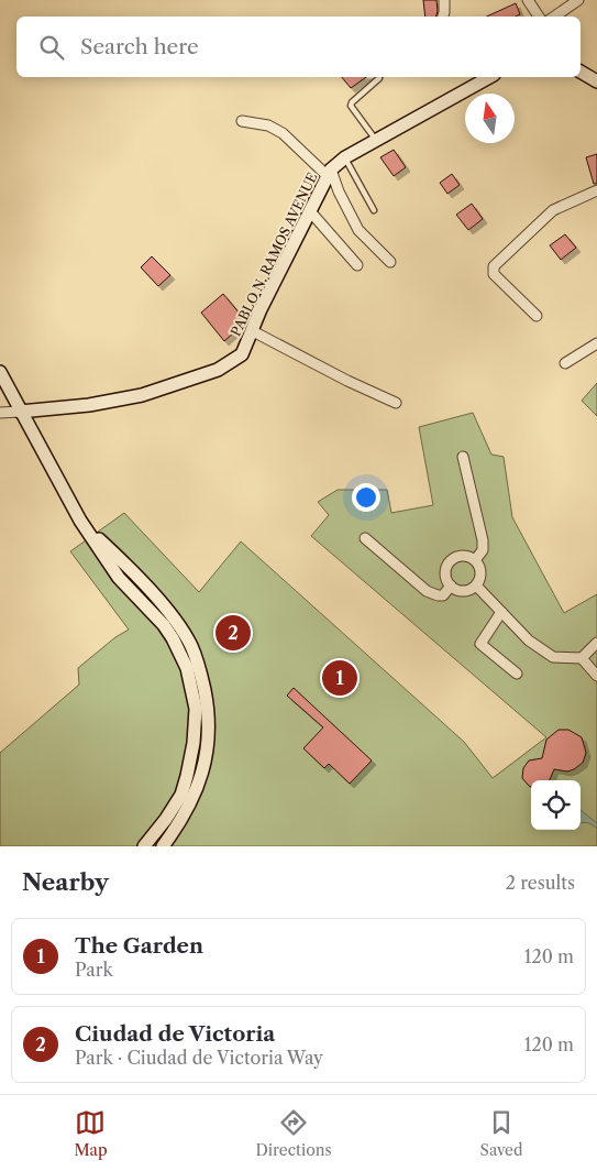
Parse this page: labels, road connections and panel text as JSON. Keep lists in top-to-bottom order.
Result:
{
  "streets": {
    "main road": ["PABLO N. RAMOS AVENUE"]
  },
  "north": "top",
  "page": {
    "search": "Search here",
    "pins": ["2", "1"],
    "heading": ["Nearby", "2 results"],
    "list": [
      {
        "mark": "1",
        "name": "The Garden",
        "note": "Park",
        "value": "120 m"
      },
      {
        "mark": "2",
        "name": "Ciudad de Victoria",
        "note": "Park · Ciudad de Victoria Way",
        "value": "120 m"
      }
    ],
    "nav": ["Map", "Directions", "Saved"]
  }
}
